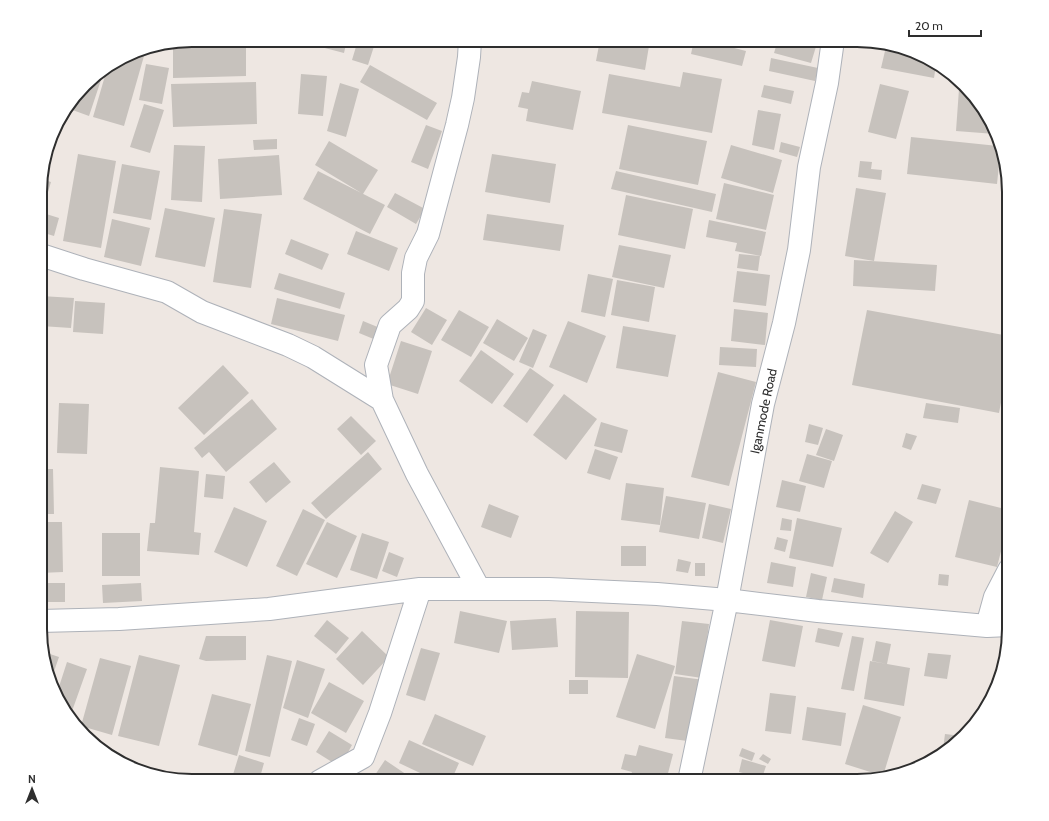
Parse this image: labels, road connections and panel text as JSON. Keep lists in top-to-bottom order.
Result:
{
  "streets": {
    "street": ["Iganmode Road"]
  },
  "scale_bar": "20 m",
  "north": "top"
}
